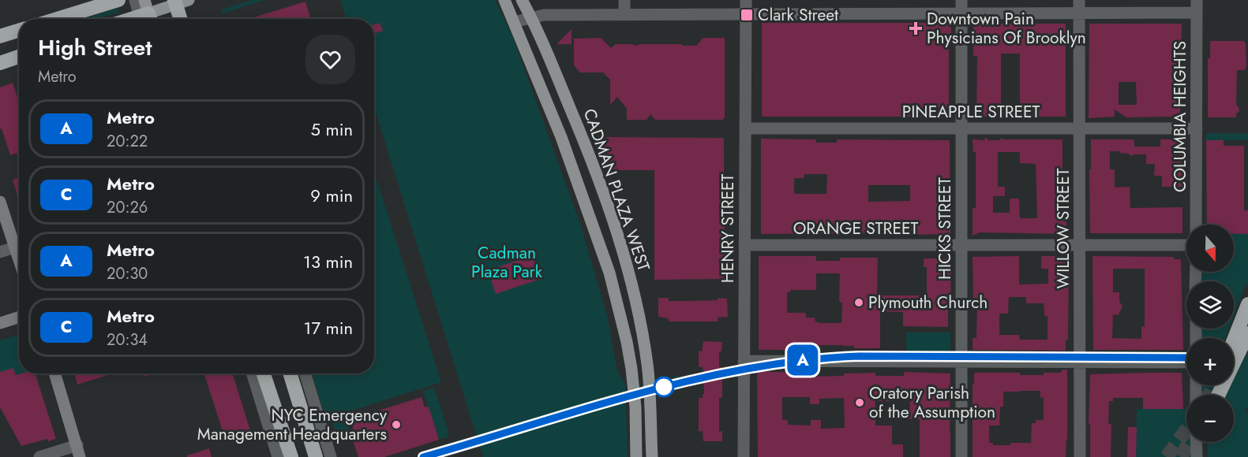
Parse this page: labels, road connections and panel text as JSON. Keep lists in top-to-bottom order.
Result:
{
  "streets": {
    "main road": ["CADMAN PLAZA WEST"],
    "street": [
      "PINEAPPLE STREET",
      "COLUMBIA HEIGHTS",
      "HENRY STREET",
      "ORANGE STREET",
      "HICKS STREET",
      "WILLOW STREET"
    ]
  },
  "crossings": [
    ["PINEAPPLE STREET", "COLUMBIA HEIGHTS"],
    ["PINEAPPLE STREET", "HENRY STREET"],
    ["PINEAPPLE STREET", "HICKS STREET"],
    ["PINEAPPLE STREET", "WILLOW STREET"],
    ["HENRY STREET", "ORANGE STREET"],
    ["ORANGE STREET", "HICKS STREET"],
    ["ORANGE STREET", "WILLOW STREET"]
  ],
  "parks": ["Cadman Plaza Park"],
  "places": {
    "transit": ["Clark Street"],
    "health": ["Downtown Pain Physicians Of Brooklyn"],
    "other": ["Plymouth Church", "Oratory Parish of the Assumption", "NYC Emergency Management Headquarters"]
  },
  "lines": ["metro line A"],
  "north": "bottom",
  "page": {
    "on_map": "A",
    "heading": ["High Street", "Metro"],
    "list": [
      {
        "mark": "A",
        "name": "Metro",
        "note": "20:22",
        "value": "5 min"
      },
      {
        "mark": "C",
        "name": "Metro",
        "note": "20:26",
        "value": "9 min"
      },
      {
        "mark": "A",
        "name": "Metro",
        "note": "20:30",
        "value": "13 min"
      },
      {
        "mark": "C",
        "name": "Metro",
        "note": "20:34",
        "value": "17 min"
      }
    ],
    "map_buttons": ["+", "−"]
  }
}
